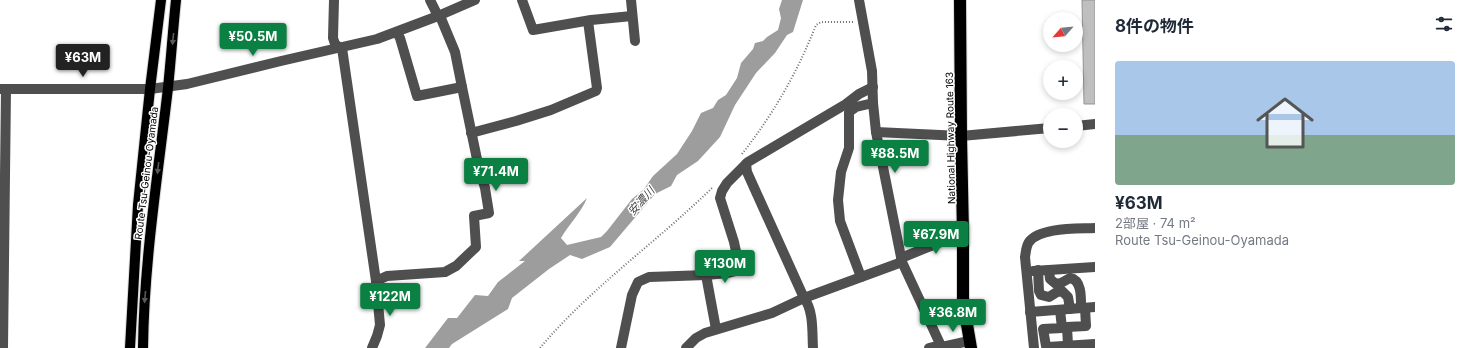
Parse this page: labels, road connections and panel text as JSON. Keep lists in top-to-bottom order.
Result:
{
  "streets": {
    "highway": ["National Highway Route 163"],
    "main road": ["Route Tsu-Geinou-Oyamada"]
  },
  "water": ["安濃川"],
  "north": "bottom left",
  "page": {
    "heading": "8件の物件",
    "map_buttons": ["+", "−"],
    "price": [
      "¥50.5M",
      "¥63M",
      "¥88.5M",
      "¥71.4M",
      "¥67.9M",
      "¥130M",
      "¥122M",
      "¥36.8M"
    ],
    "list": [
      {
        "name": "¥63M",
        "note": "2部屋 · 74 m² · Route Tsu-Geinou-Oyamada"
      }
    ]
  }
}
